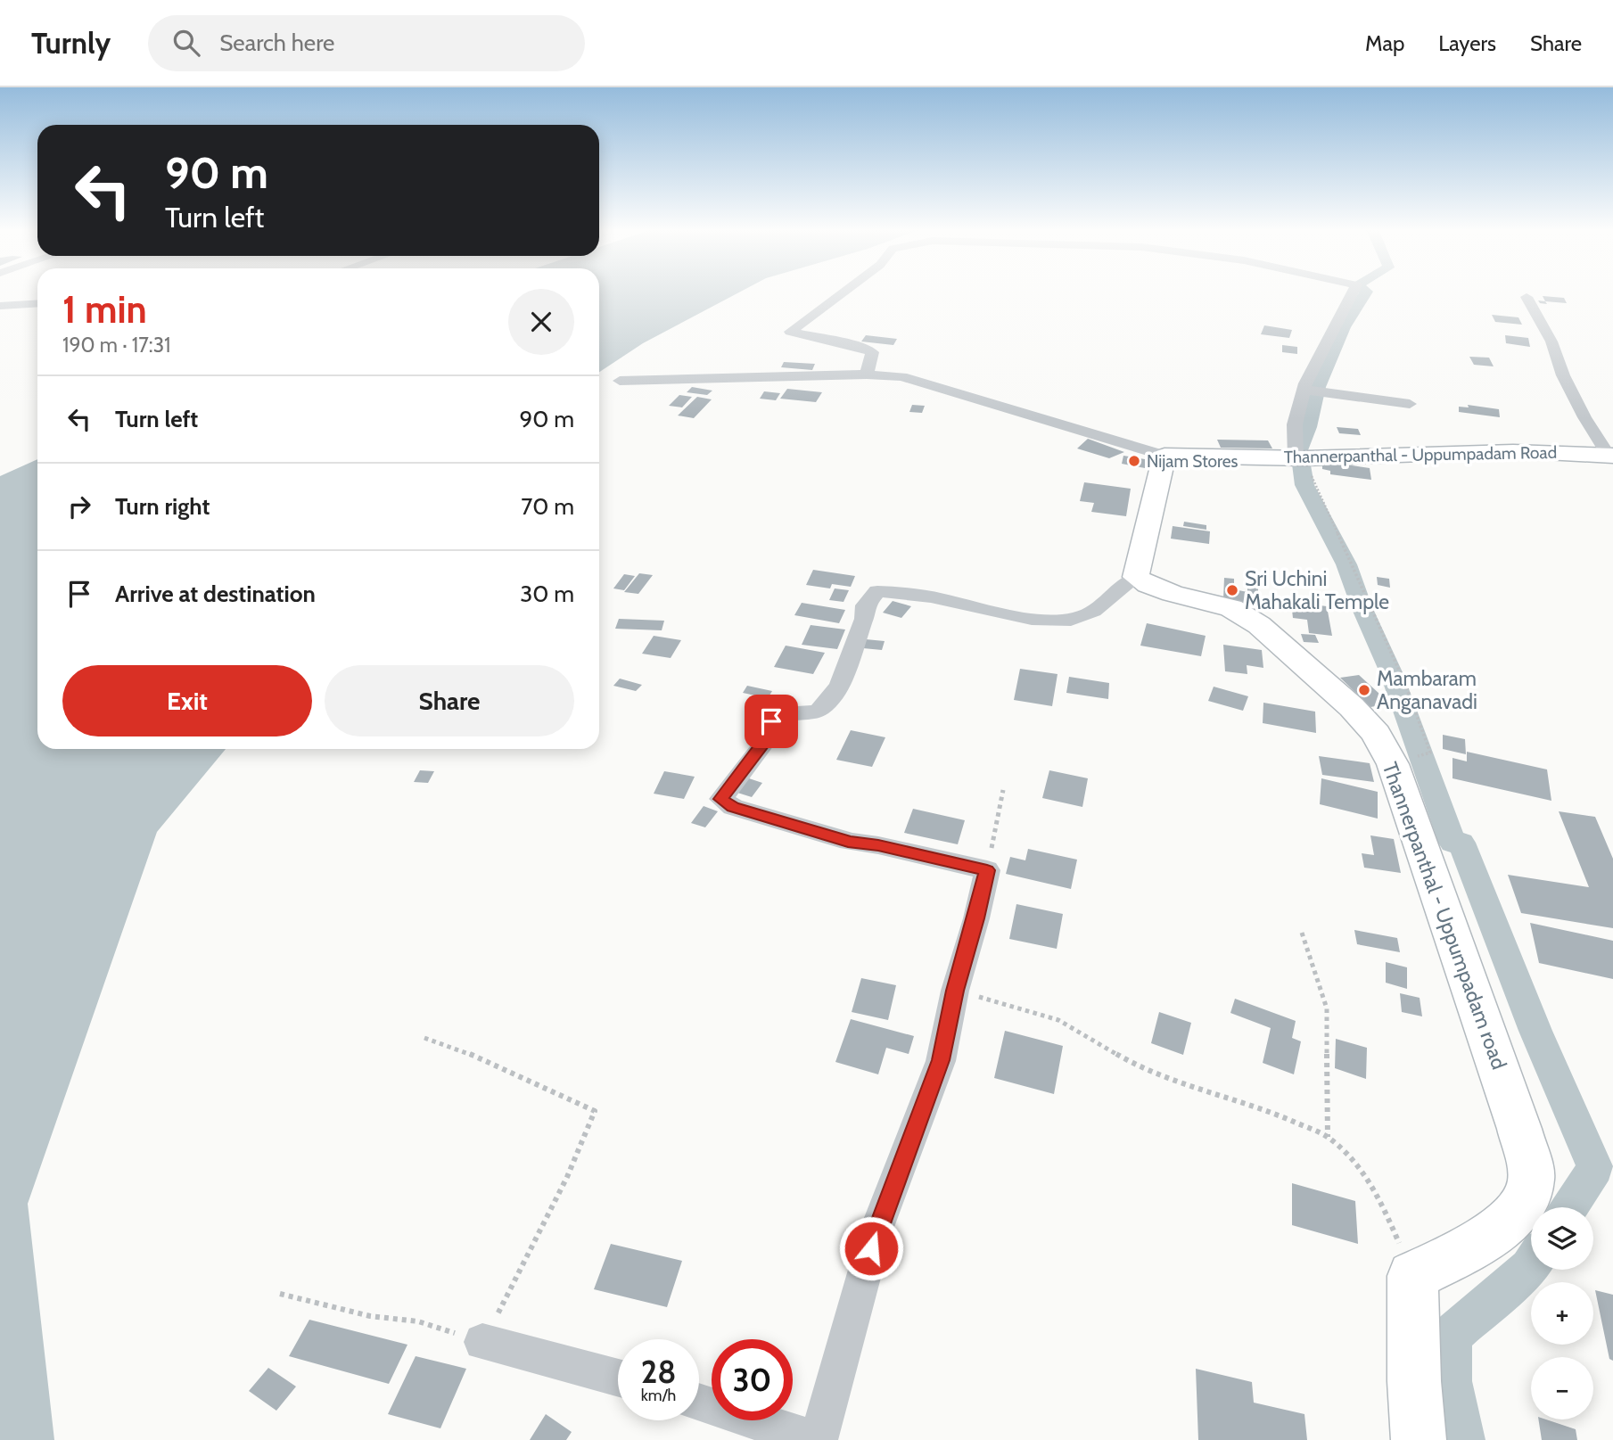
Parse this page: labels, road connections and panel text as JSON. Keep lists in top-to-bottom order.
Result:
{
  "streets": {
    "street": ["Thannerpanthal - Uppumpadam Road", "Thannerpanthal - Uppumpadam road"]
  },
  "crossings": [
    ["Thannerpanthal - Uppumpadam Road", "Thannerpanthal - Uppumpadam road"]
  ],
  "places": ["Nijam Stores", "Sri Uchini Mahakali Temple", "Mambaram Anganavadi"],
  "page": {
    "header": "Turnly",
    "search": "Search here",
    "nav": ["Map", "Layers", "Share"],
    "turn": ["90 m", "Turn left"],
    "heading": ["1 min", "190 m · 17:31"],
    "list": [
      {
        "name": "Turn left",
        "value": "90 m"
      },
      {
        "name": "Turn right",
        "value": "70 m"
      },
      {
        "name": "Arrive at destination",
        "value": "30 m"
      }
    ],
    "buttons": ["Exit", "Share"],
    "map_buttons": ["+", "−"],
    "speed": "28 km/h",
    "limit": "30"
  }
}
